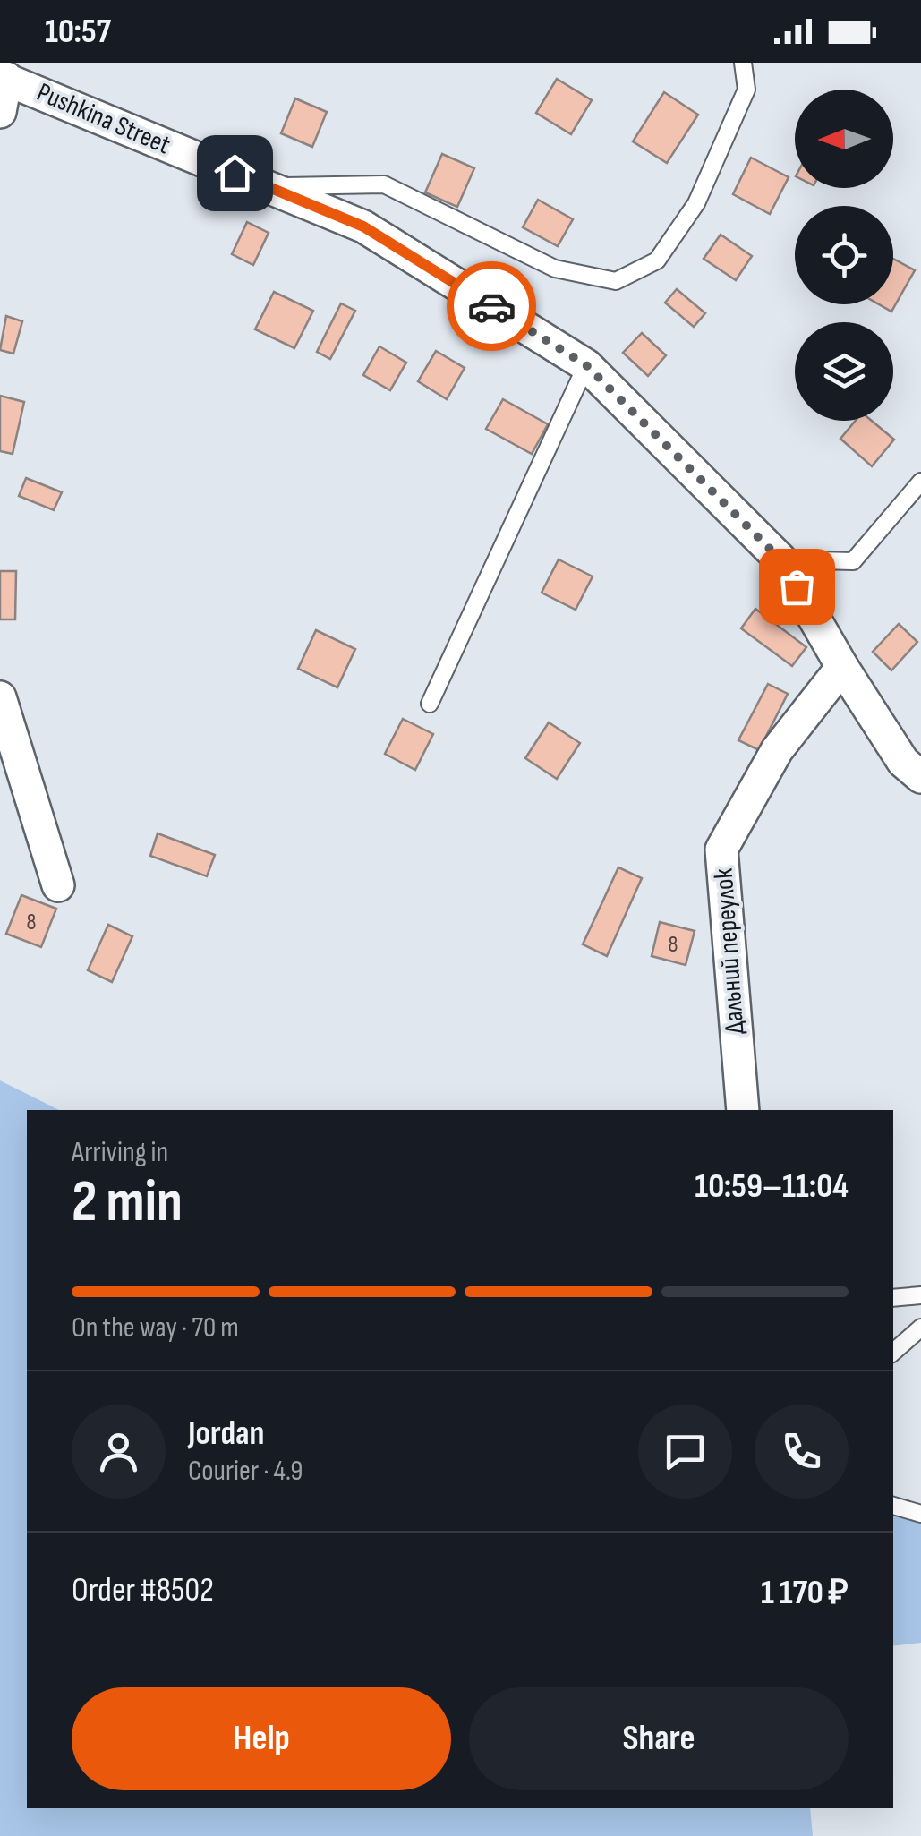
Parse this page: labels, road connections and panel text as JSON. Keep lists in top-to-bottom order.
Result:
{
  "streets": {
    "street": ["Pushkina Street", "Дальний переулок"]
  },
  "crossings": [
    ["Pushkina Street", "Дальний переулок"]
  ],
  "house_numbers": ["8", "8"],
  "north": "left",
  "page": {
    "status": "10:57",
    "heading": ["2 min", "Arriving in", "10:59–11:04"],
    "panel": [
      "Jordan",
      "Courier · 4.9",
      "Order #8502",
      "1 170 ₽"
    ],
    "bar": "On the way · 70 m",
    "buttons": ["Help", "Share"]
  }
}
